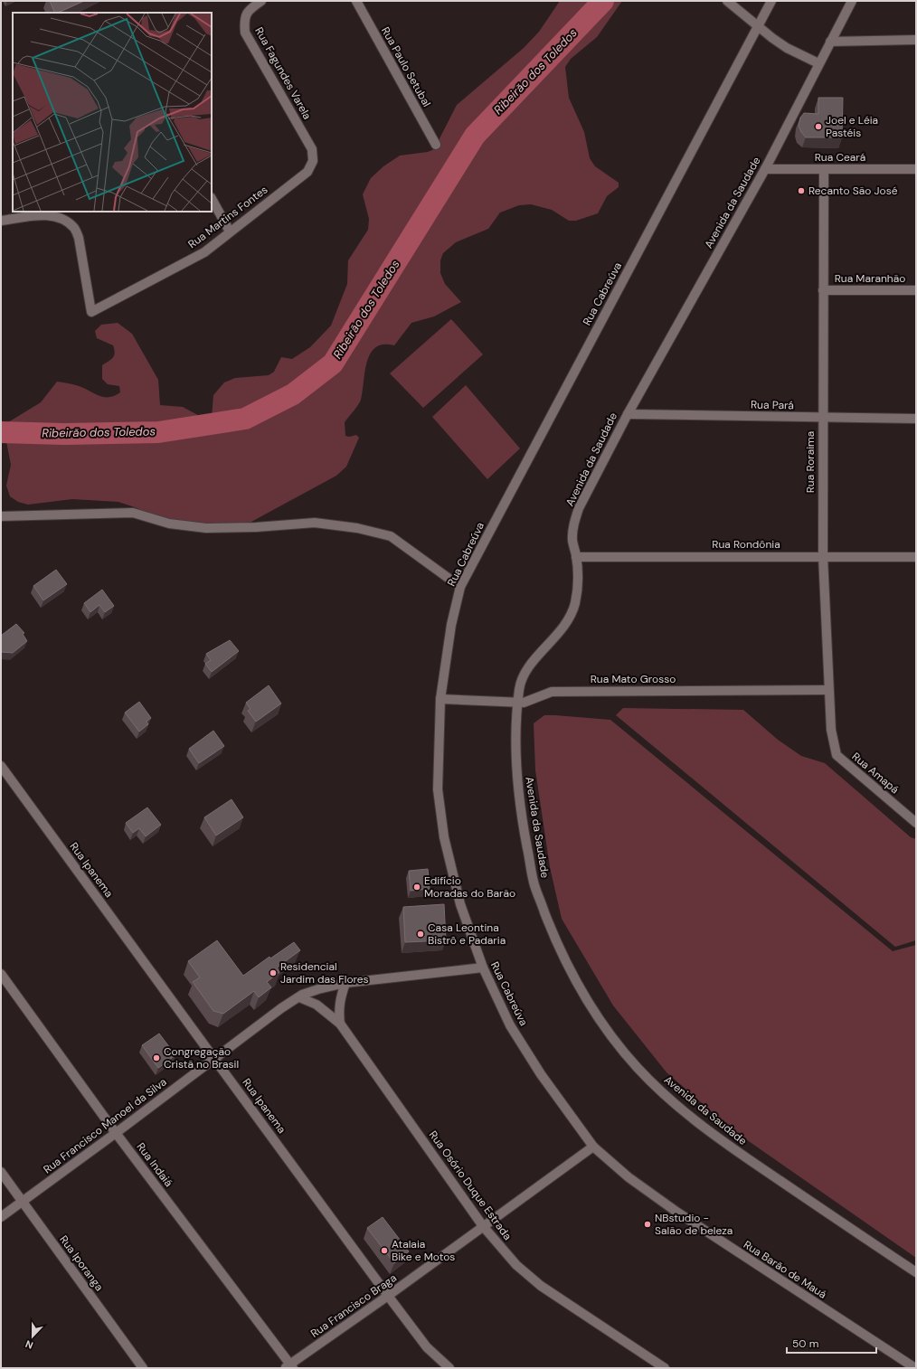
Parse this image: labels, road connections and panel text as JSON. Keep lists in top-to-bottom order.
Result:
{
  "streets": {
    "street": [
      "Rua Paulo Setubal",
      "Rua Fagundes Varela",
      "Rua Ceará",
      "Avenida da Saudade",
      "Rua Martins Fontes",
      "Rua Maranhão",
      "Rua Cabreúva",
      "Rua Pará",
      "Rua Roraima",
      "Rua Rondônia",
      "Rua Mato Grosso",
      "Rua Amapá",
      "Rua Ipanema",
      "Rua Francisco Manoel da Silva",
      "Rua Indaiá",
      "Rua Osório Duque Estrada",
      "Rua Iporanga",
      "Rua Barão de Mauá",
      "Rua Francisco Braga"
    ]
  },
  "crossings": [
    ["Rua Fagundes Varela", "Rua Martins Fontes"],
    ["Rua Ceará", "Avenida da Saudade"],
    ["Rua Ceará", "Rua Roraima"],
    ["Avenida da Saudade", "Rua Pará"],
    ["Avenida da Saudade", "Rua Rondônia"],
    ["Avenida da Saudade", "Rua Mato Grosso"],
    ["Rua Maranhão", "Rua Roraima"],
    ["Rua Cabreúva", "Rua Mato Grosso"],
    ["Rua Cabreúva", "Rua Francisco Manoel da Silva"],
    ["Rua Cabreúva", "Rua Barão de Mauá"],
    ["Rua Cabreúva", "Rua Francisco Braga"],
    ["Rua Pará", "Rua Roraima"],
    ["Rua Roraima", "Rua Rondônia"],
    ["Rua Roraima", "Rua Mato Grosso"],
    ["Rua Roraima", "Rua Amapá"],
    ["Rua Ipanema", "Rua Francisco Manoel da Silva"],
    ["Rua Ipanema", "Rua Francisco Braga"],
    ["Rua Francisco Manoel da Silva", "Rua Indaiá"],
    ["Rua Francisco Manoel da Silva", "Rua Osório Duque Estrada"],
    ["Rua Francisco Manoel da Silva", "Rua Iporanga"],
    ["Rua Indaiá", "Rua Francisco Braga"],
    ["Rua Osório Duque Estrada", "Rua Francisco Braga"],
    ["Rua Barão de Mauá", "Rua Francisco Braga"]
  ],
  "water": ["Ribeirão dos Toledos"],
  "places": [
    "Joel e Léia Pastéis",
    "Recanto São José",
    "Edifício Moradas do Barão",
    "Casa Leontina Bistrô e Padaria",
    "Residencial Jardim das Flores",
    "Congregação Cristã no Brasil",
    "NBstudio - Salão de beleza",
    "Atalaia Bike e Motos"
  ],
  "scale_bar": "50 m",
  "north": "bottom"
}
